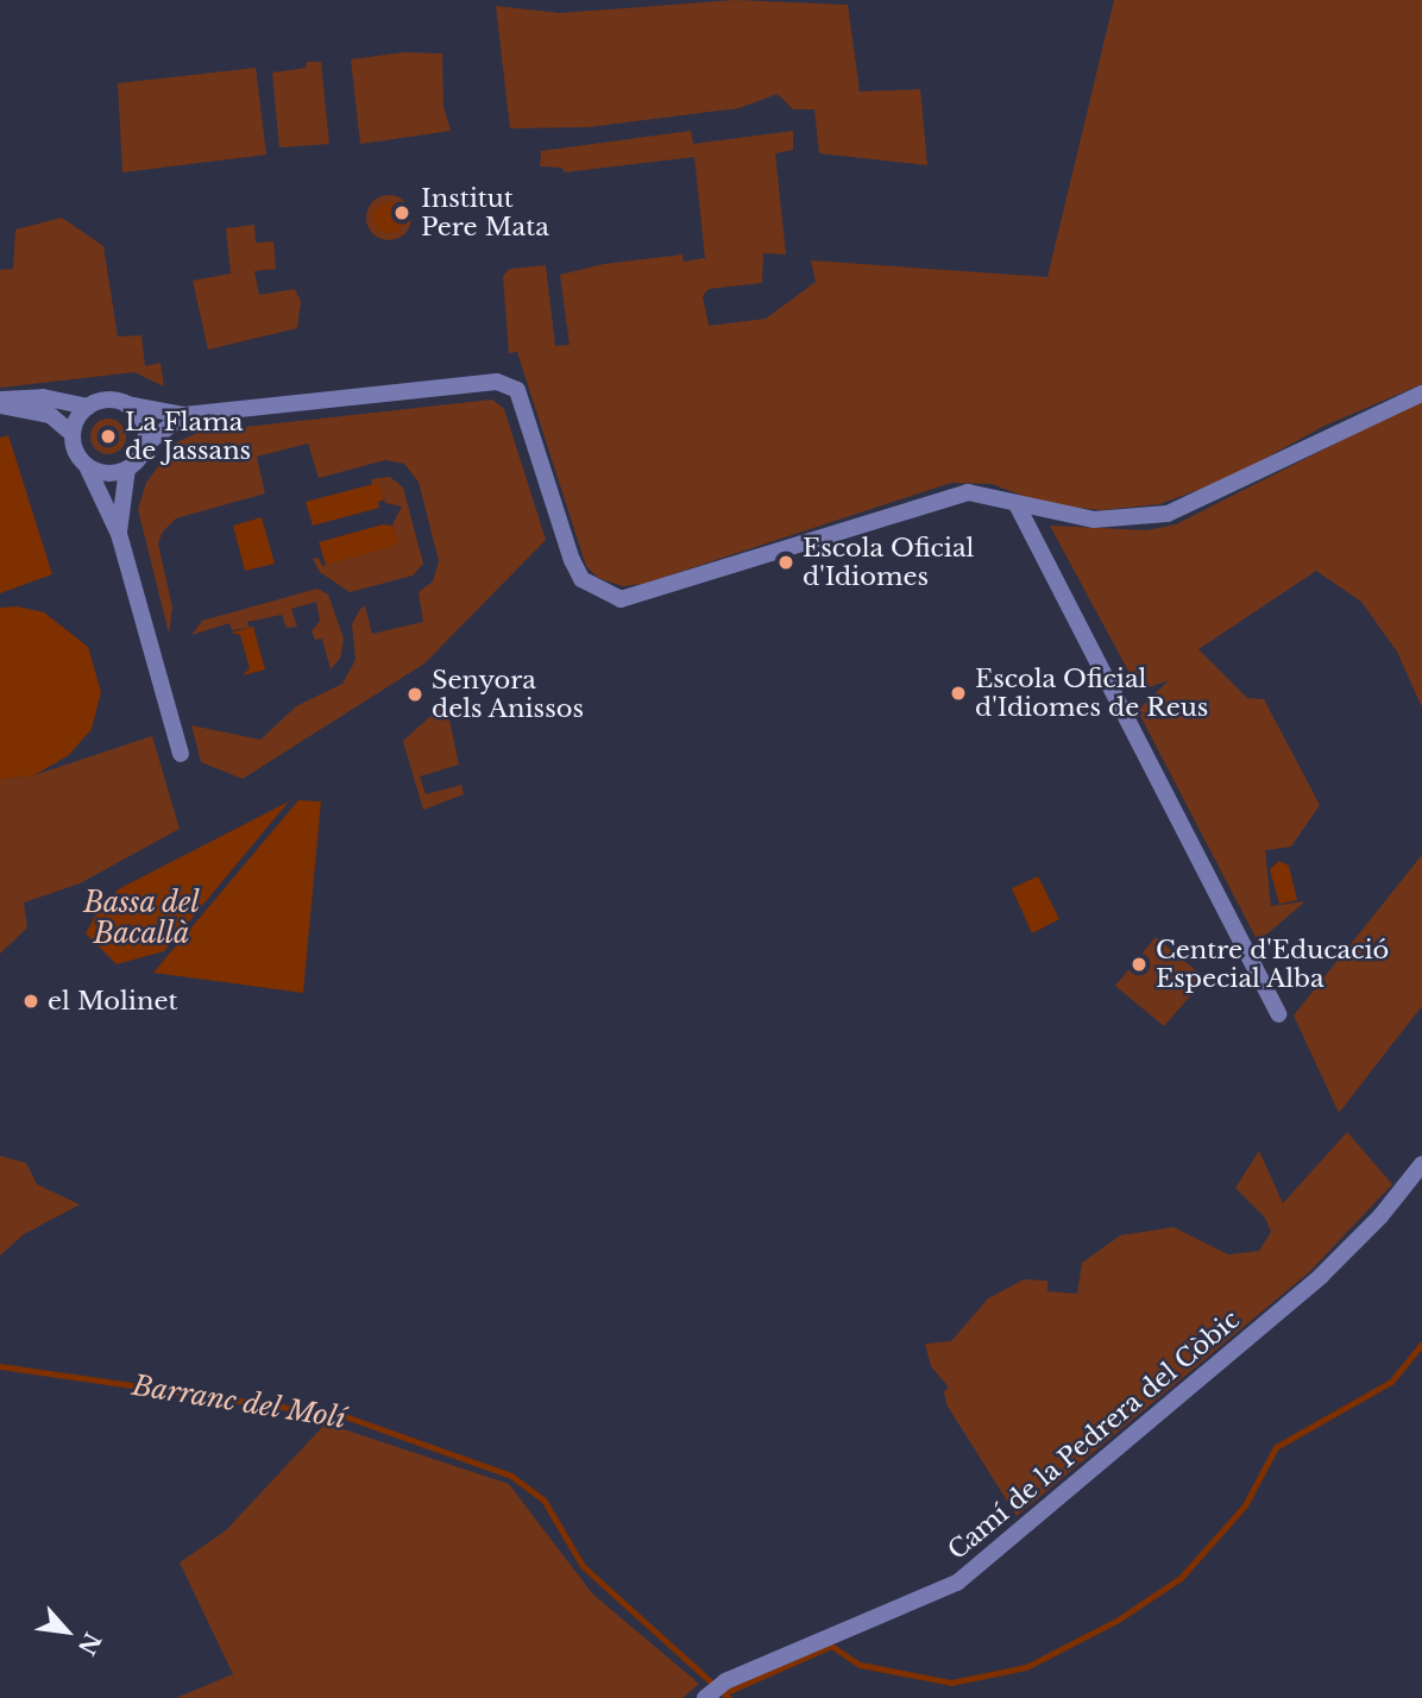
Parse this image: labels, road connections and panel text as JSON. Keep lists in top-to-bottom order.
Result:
{
  "streets": {
    "street": ["Camí de la Pedrera del Còbic"]
  },
  "water": ["Bassa del Bacallà", "Barranc del Molí"],
  "places": [
    "Institut Pere Mata",
    "La Flama de Jassans",
    "Escola Oficial d'Idiomes",
    "Escola Oficial d'Idiomes de Reus",
    "Senyora dels Anissos",
    "Centre d'Educació Especial Alba",
    "el Molinet"
  ],
  "north": "bottom right"
}
